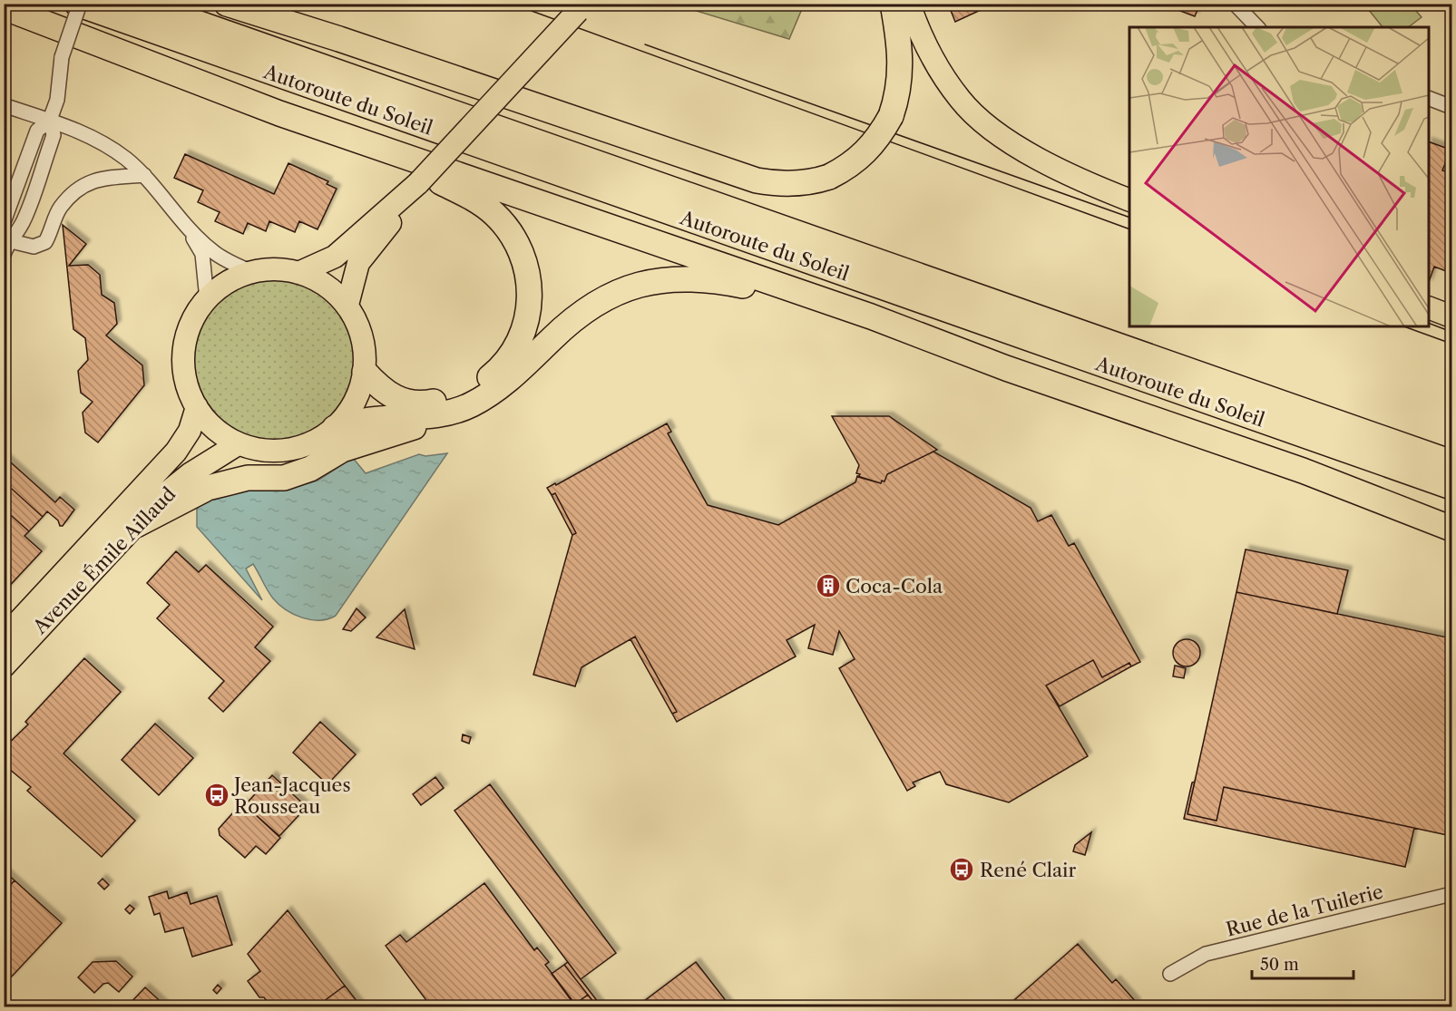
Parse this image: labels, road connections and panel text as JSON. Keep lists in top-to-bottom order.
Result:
{
  "streets": {
    "highway": ["Autoroute du Soleil"],
    "main road": ["Avenue Émile Aillaud"],
    "street": ["Rue de la Tuilerie"]
  },
  "places": {
    "building": ["Coca-Cola"],
    "bus stop": ["Jean-Jacques Rousseau", "René Clair"]
  },
  "scale_bar": "50 m"
}
